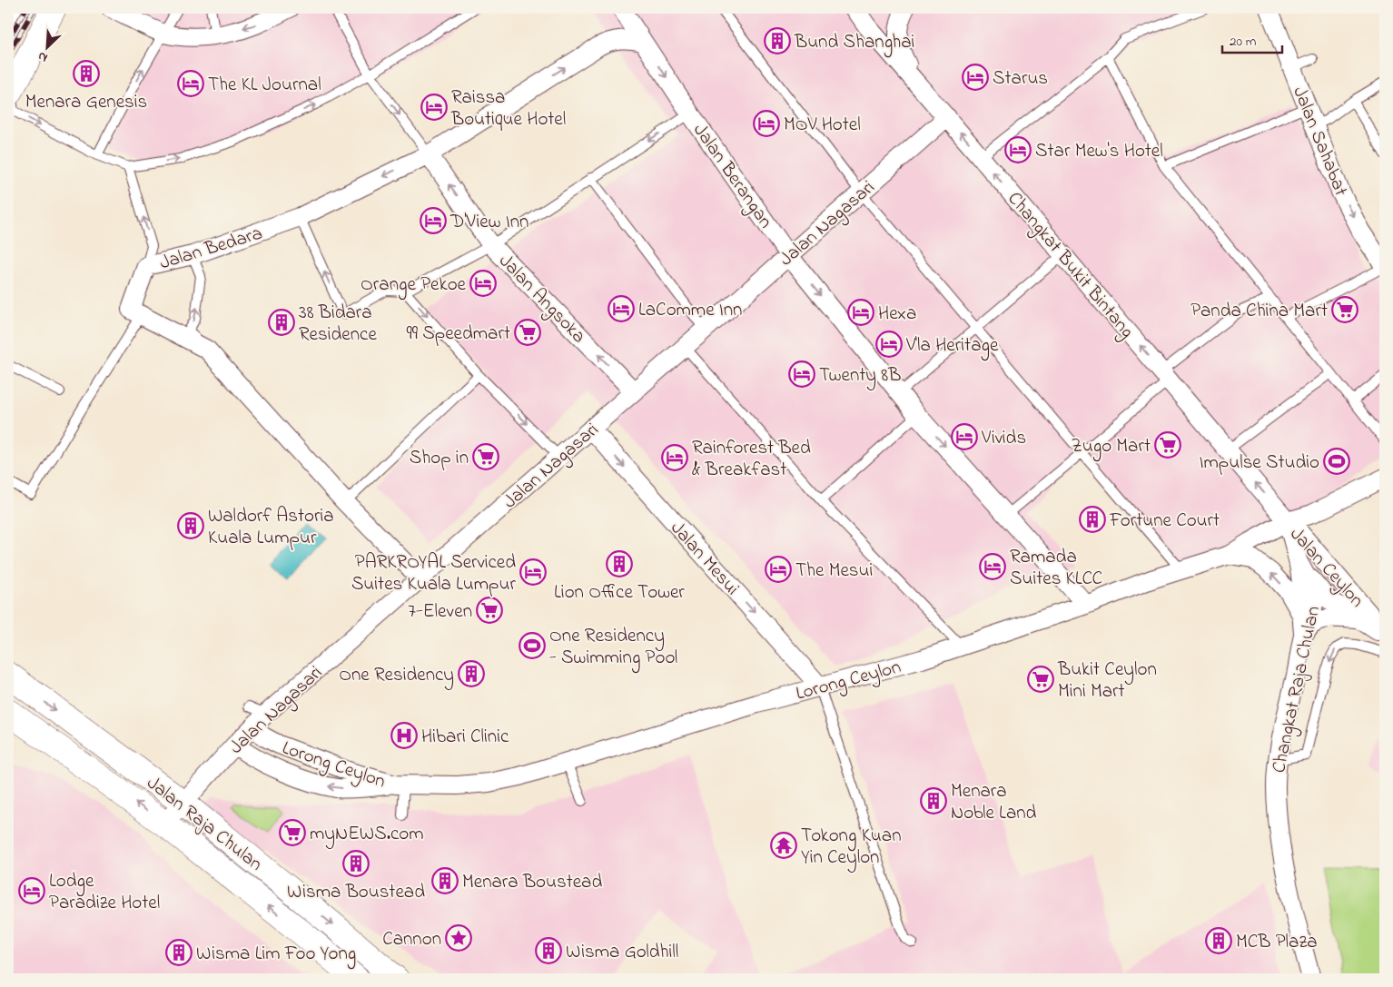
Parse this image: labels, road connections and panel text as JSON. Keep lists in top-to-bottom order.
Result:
{
  "streets": {
    "main road": ["Jalan Raja Chulan"],
    "street": [
      "Jalan Sahabat",
      "Jalan Berangan",
      "Jalan Nagasari",
      "Jalan Bedara",
      "Changkat Bukit Bintang",
      "Jalan Angsoka",
      "Jalan Mesui",
      "Jalan Ceylon",
      "Lorong Ceylon",
      "Changkat Raja Chulan"
    ]
  },
  "crossings": [
    ["Jalan Berangan", "Jalan Nagasari"],
    ["Jalan Berangan", "Jalan Bedara"],
    ["Jalan Berangan", "Lorong Ceylon"],
    ["Jalan Nagasari", "Changkat Bukit Bintang"],
    ["Jalan Nagasari", "Jalan Angsoka"],
    ["Jalan Nagasari", "Jalan Mesui"],
    ["Jalan Nagasari", "Lorong Ceylon"],
    ["Jalan Nagasari", "Jalan Raja Chulan"],
    ["Jalan Bedara", "Jalan Angsoka"],
    ["Changkat Bukit Bintang", "Jalan Ceylon"],
    ["Changkat Bukit Bintang", "Lorong Ceylon"],
    ["Changkat Bukit Bintang", "Changkat Raja Chulan"],
    ["Jalan Mesui", "Lorong Ceylon"],
    ["Jalan Ceylon", "Lorong Ceylon"],
    ["Jalan Ceylon", "Changkat Raja Chulan"],
    ["Lorong Ceylon", "Changkat Raja Chulan"]
  ],
  "one_way": [
    "Jalan Sahabat",
    "Jalan Berangan",
    "Changkat Bukit Bintang",
    "Jalan Angsoka",
    "Jalan Mesui"
  ],
  "places": {
    "building": [
      "Bund Shanghai",
      "Menara Genesis",
      "38 Bidara Residence",
      "Fortune Court",
      "Waldorf Astoria Kuala Lumpur",
      "Lion Office Tower",
      "One Residency",
      "Menara Noble Land",
      "Wisma Boustead",
      "Menara Boustead",
      "MCB Plaza",
      "Wisma Goldhill",
      "Wisma Lim Foo Yong"
    ],
    "hotel": [
      "Starus",
      "The KL Journal",
      "Raissa Boutique Hotel",
      "MOV Hotel",
      "Star Mew's Hotel",
      "D'View Inn",
      "Orange Pekoe",
      "LaComme Inn",
      "Hexa",
      "V'la Heritage",
      "Twenty 8B",
      "Vivids",
      "Rainforest Bed & Breakfast",
      "Ramada Suites KLCC",
      "The Mesui",
      "PARKROYAL Serviced Suites Kuala Lumpur",
      "Lodge Paradize Hotel"
    ],
    "supermarket": [
      "Panda China Mart",
      "99 Speedmart",
      "Zugo Mart",
      "Shop in",
      "7-Eleven",
      "Bukit Ceylon Mini Mart",
      "myNEWS.com"
    ],
    "sports": ["Impulse Studio", "One Residency - Swimming Pool"],
    "hospital": ["Hibari Clinic"],
    "temple": ["Tokong Kuan Yin Ceylon"],
    "place": ["Cannon"]
  },
  "scale_bar": "20 m",
  "north": "bottom left"
}
